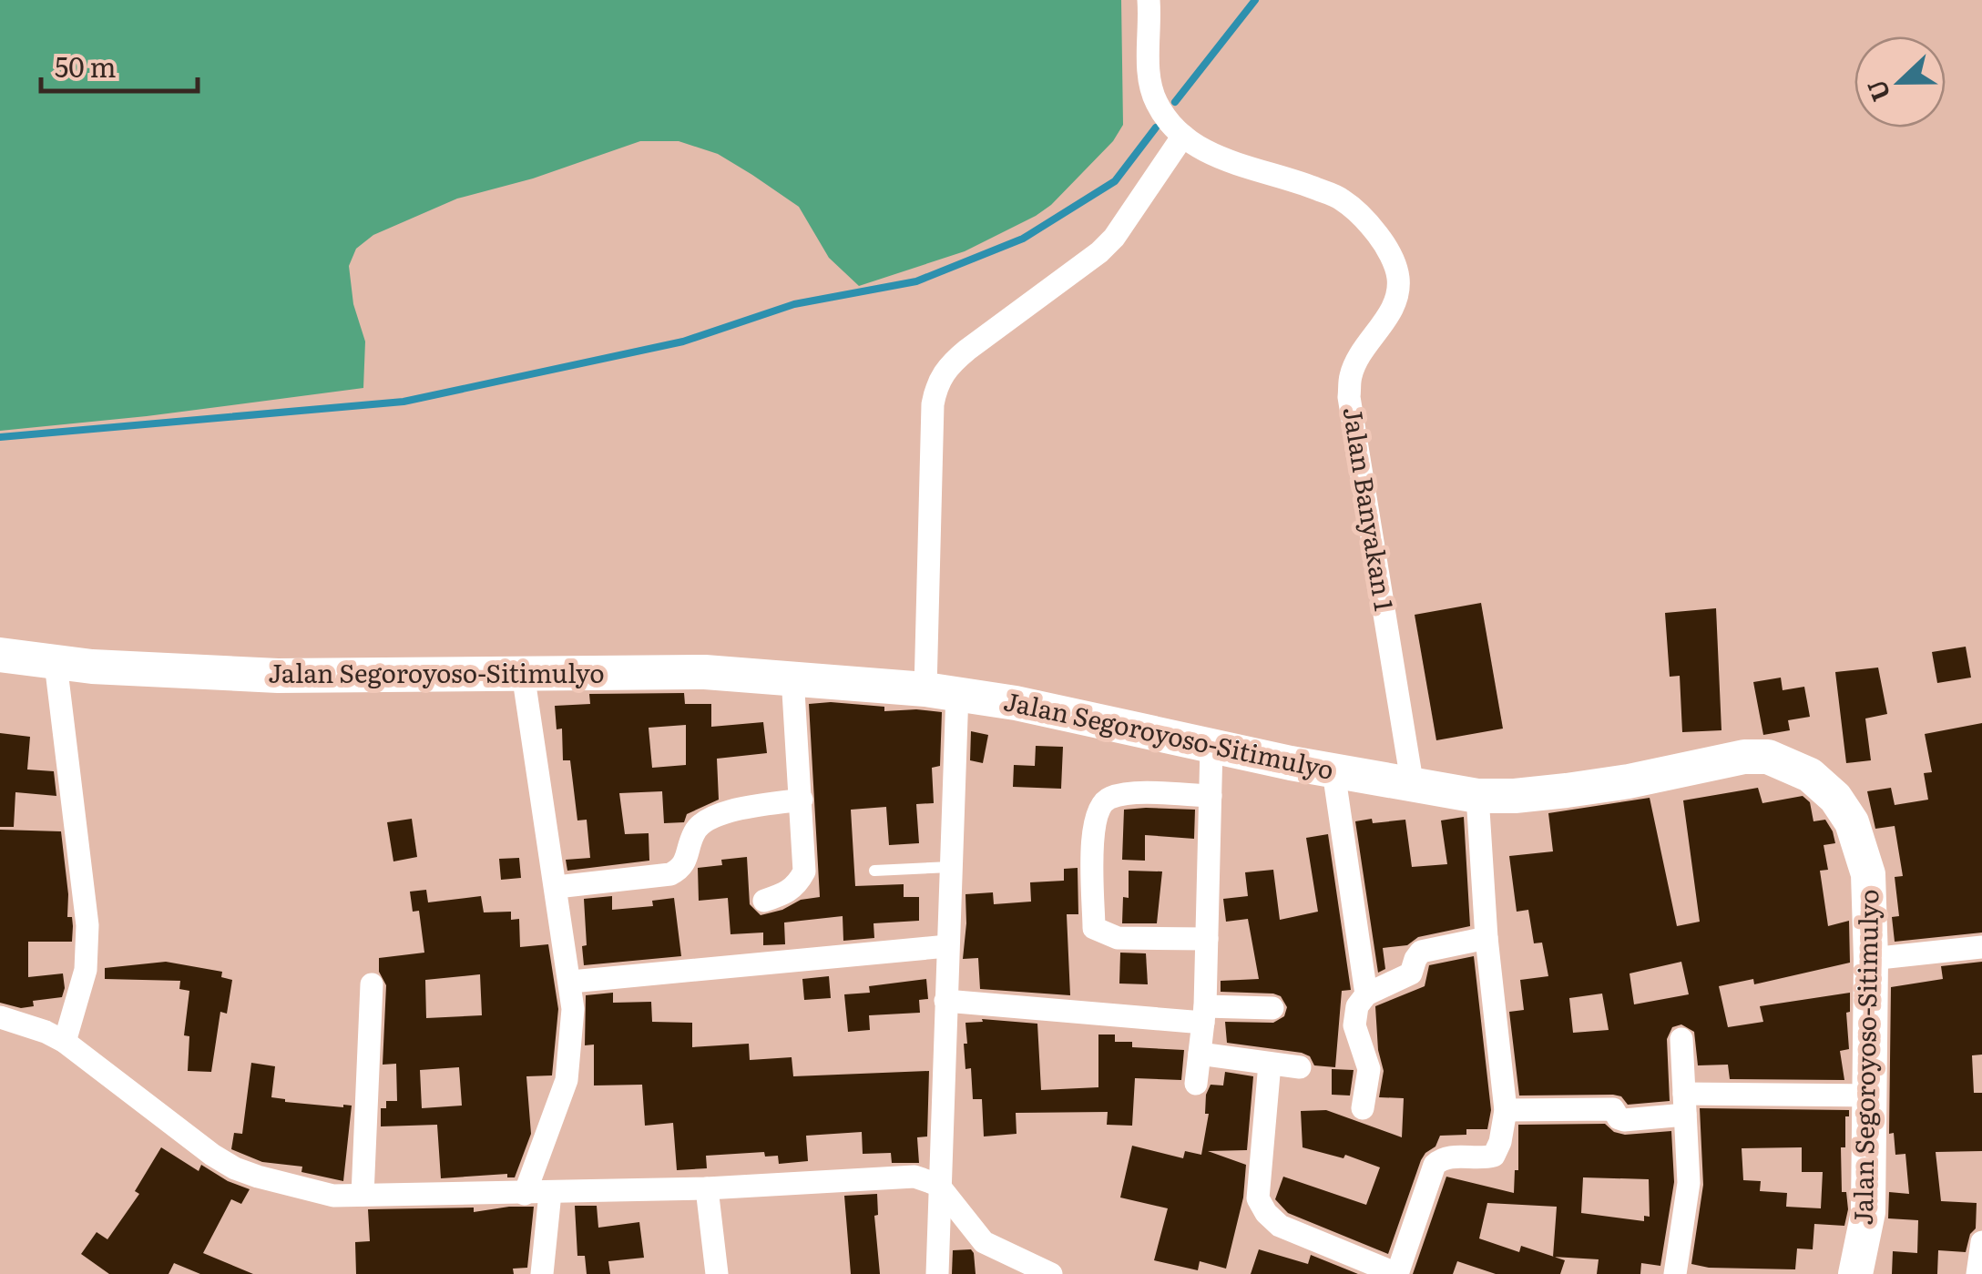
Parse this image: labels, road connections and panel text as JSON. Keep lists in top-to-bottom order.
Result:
{
  "streets": {
    "main road": ["Jalan Segoroyoso-Sitimulyo"],
    "street": ["Jalan Banyakan 1"]
  },
  "crossings": [
    ["Jalan Banyakan 1", "Jalan Segoroyoso-Sitimulyo"]
  ],
  "scale_bar": "50 m",
  "north": "left"
}
